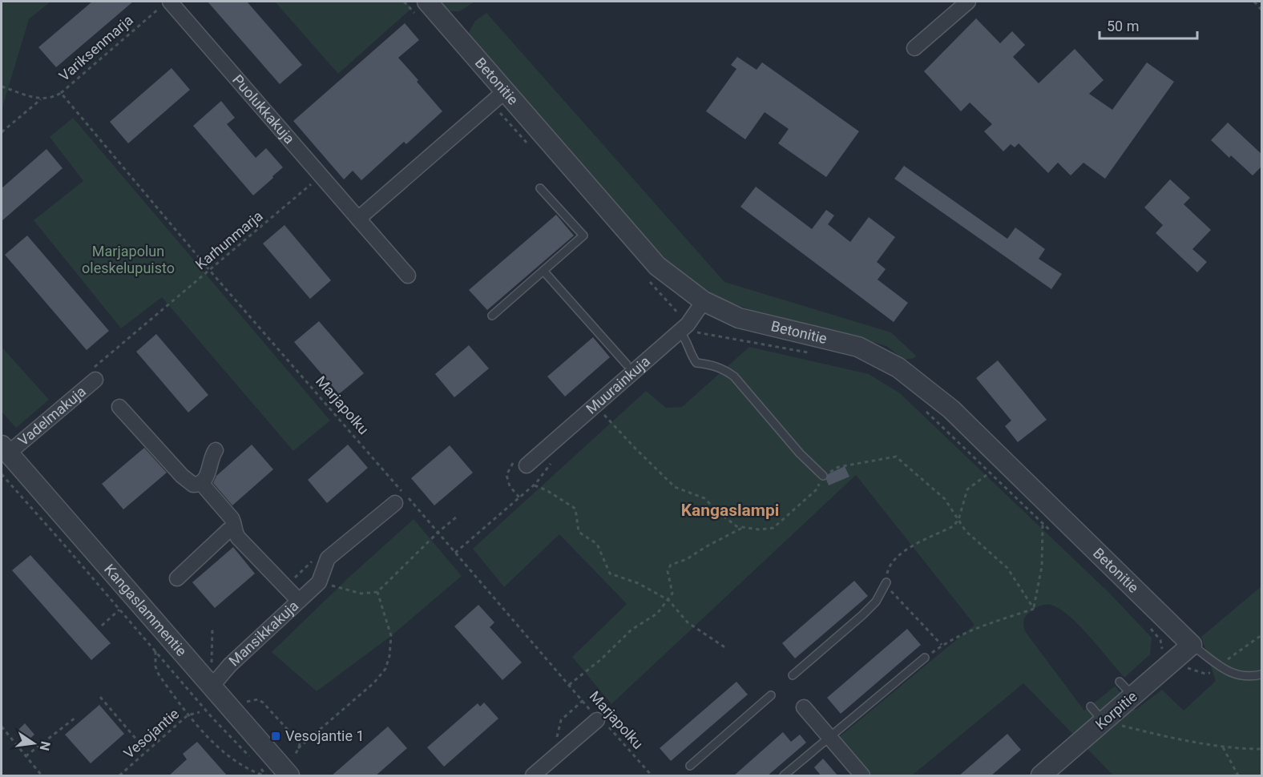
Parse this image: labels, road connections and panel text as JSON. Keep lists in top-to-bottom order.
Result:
{
  "streets": {
    "street": [
      "Betonitie",
      "Puolukkakuja",
      "Muurainkuja",
      "Vadelmakuja",
      "Kangaslammentie",
      "Mansikkakuja",
      "Korpitie"
    ],
    "path": [
      "Variksenmarja",
      "Karhunmarja",
      "Marjapolku",
      "Vesojantie"
    ]
  },
  "crossings": [
    ["Variksenmarja", "Puolukkakuja"],
    ["Variksenmarja", "Marjapolku"],
    ["Betonitie", "Muurainkuja"],
    ["Betonitie", "Korpitie"],
    ["Puolukkakuja", "Karhunmarja"],
    ["Karhunmarja", "Marjapolku"],
    ["Karhunmarja", "Vadelmakuja"],
    ["Vadelmakuja", "Kangaslammentie"],
    ["Kangaslammentie", "Mansikkakuja"]
  ],
  "districts": ["Kangaslampi"],
  "parks": ["Marjapolun oleskelupuisto"],
  "places": {
    "transit": ["Vesojantie 1"]
  },
  "scale_bar": "50 m",
  "north": "right"
}
